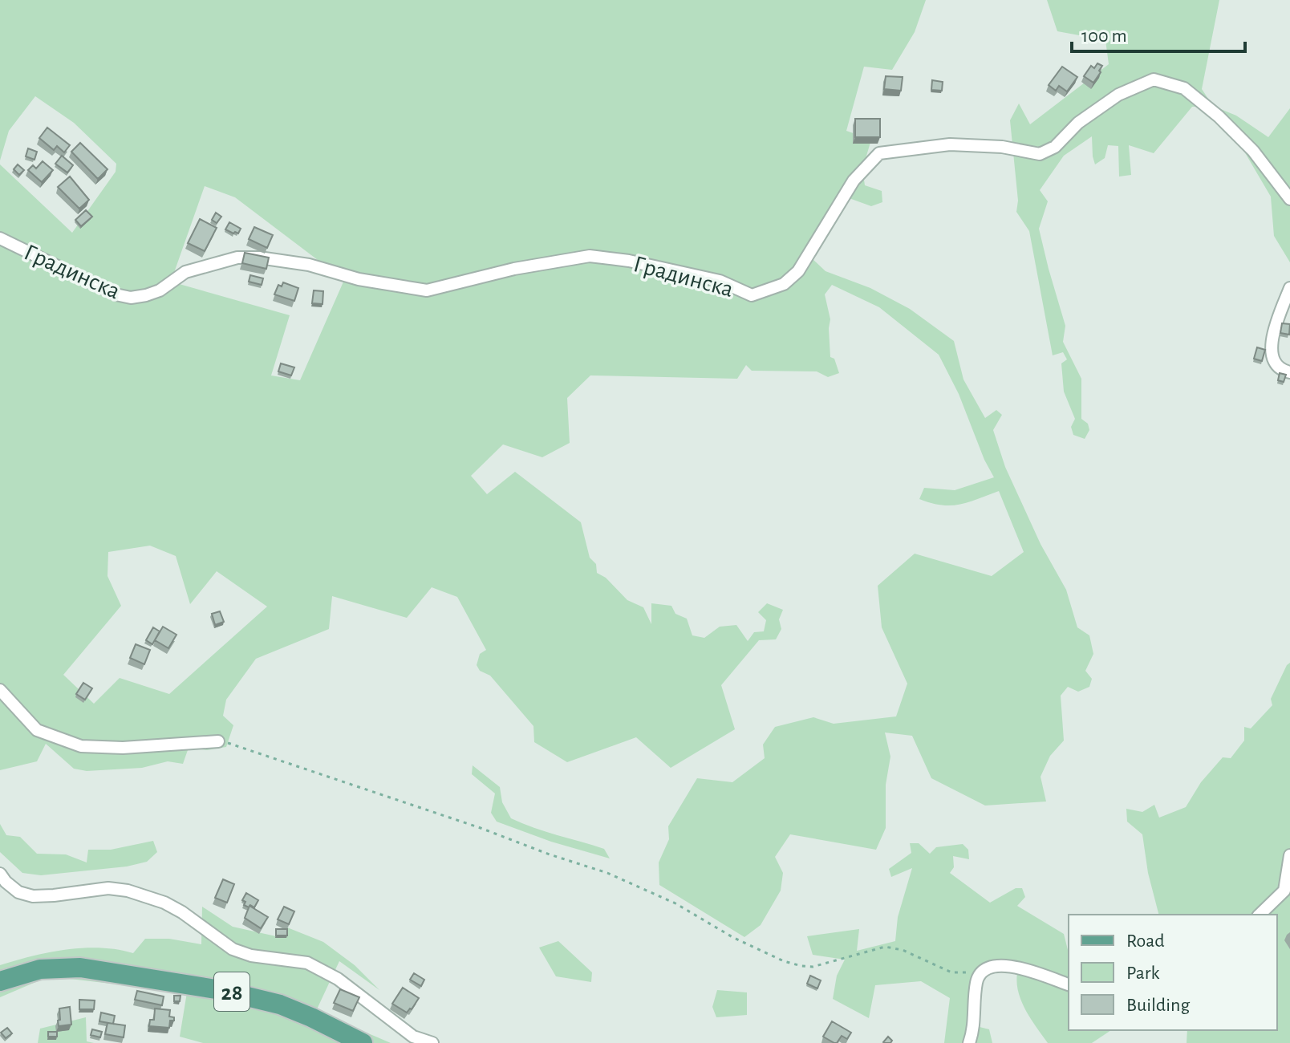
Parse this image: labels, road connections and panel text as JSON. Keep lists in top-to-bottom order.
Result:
{
  "streets": {
    "main road": ["28"],
    "street": ["Градинска"]
  },
  "legend": ["Road", "Park", "Building"],
  "scale_bar": "100 m"
}
